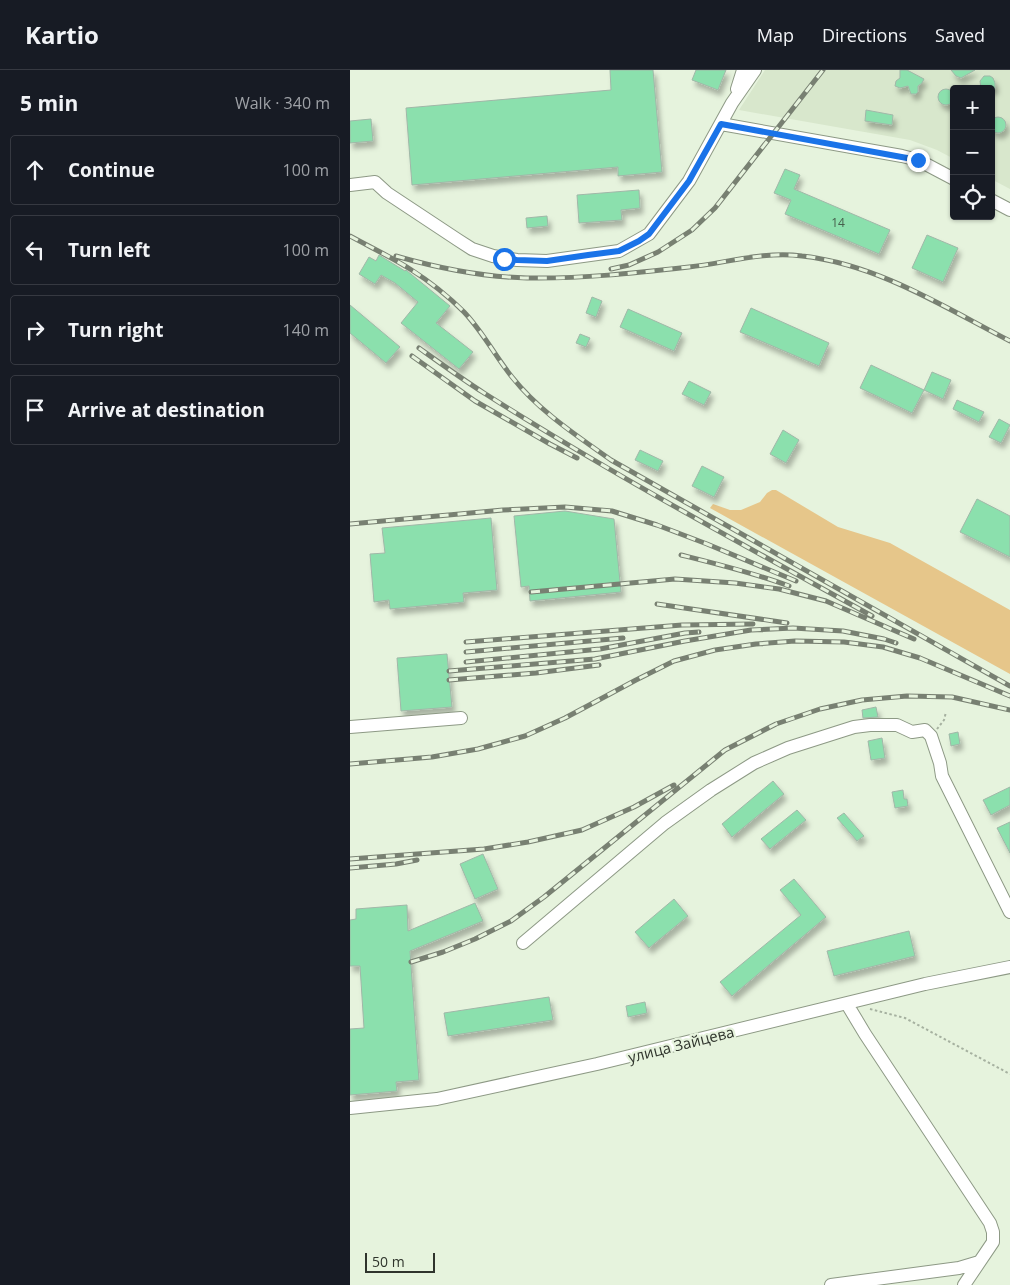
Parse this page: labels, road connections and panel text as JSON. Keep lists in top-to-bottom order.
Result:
{
  "streets": {
    "street": ["улица Зайцева"]
  },
  "house_numbers": ["14"],
  "scale_bar": "50 m",
  "page": {
    "header": "Kartio",
    "nav": ["Map", "Directions", "Saved"],
    "heading": ["5 min", "Walk · 340 m"],
    "map_buttons": ["+", "−"],
    "list": [
      ["Continue", "100 m"],
      ["Turn left", "100 m"],
      ["Turn right", "140 m"],
      "Arrive at destination"
    ],
    "scale": "50 m"
  }
}
